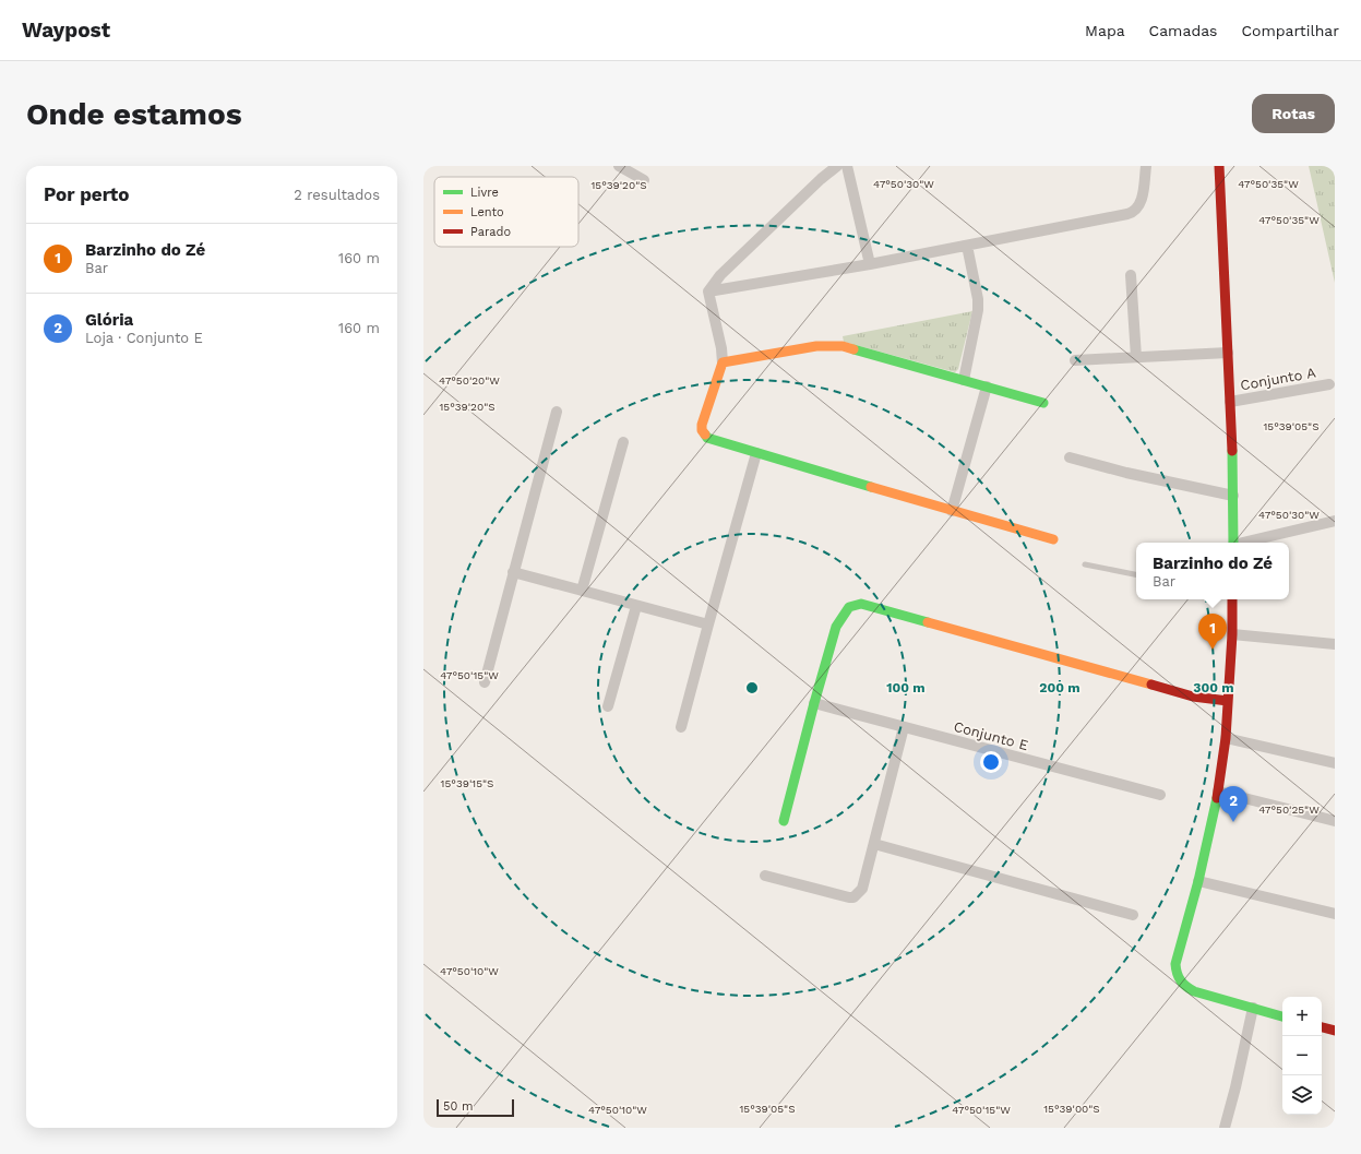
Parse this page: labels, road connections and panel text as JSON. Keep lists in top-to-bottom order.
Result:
{
  "streets": {
    "street": ["Conjunto A", "Conjunto E"]
  },
  "legend": ["Livre", "Lento", "Parado"],
  "scale_bar": "50 m",
  "page": {
    "header": "Waypost",
    "nav": ["Mapa", "Camadas", "Compartilhar"],
    "buttons": "Rotas",
    "title": "Onde estamos",
    "heading": ["Por perto", "2 resultados"],
    "list": [
      {
        "mark": "1",
        "name": "Barzinho do Zé",
        "note": "Bar",
        "value": "160 m"
      },
      {
        "mark": "2",
        "name": "Glória",
        "note": "Loja · Conjunto E",
        "value": "160 m"
      }
    ],
    "popup": ["Barzinho do Zé", "Bar"],
    "pins": ["1", "2"],
    "map_buttons": ["+", "−"],
    "scale": "50 m"
  },
  "coordinates": [
    "47°50'30\"W",
    "47°50'35\"W",
    "15°39'20\"S",
    "47°50'20\"W",
    "15°39'05\"S",
    "47°50'15\"W",
    "15°39'15\"S",
    "47°50'25\"W",
    "47°50'10\"W",
    "15°39'00\"S"
  ],
  "rings": ["100 m", "200 m", "300 m"]
}
